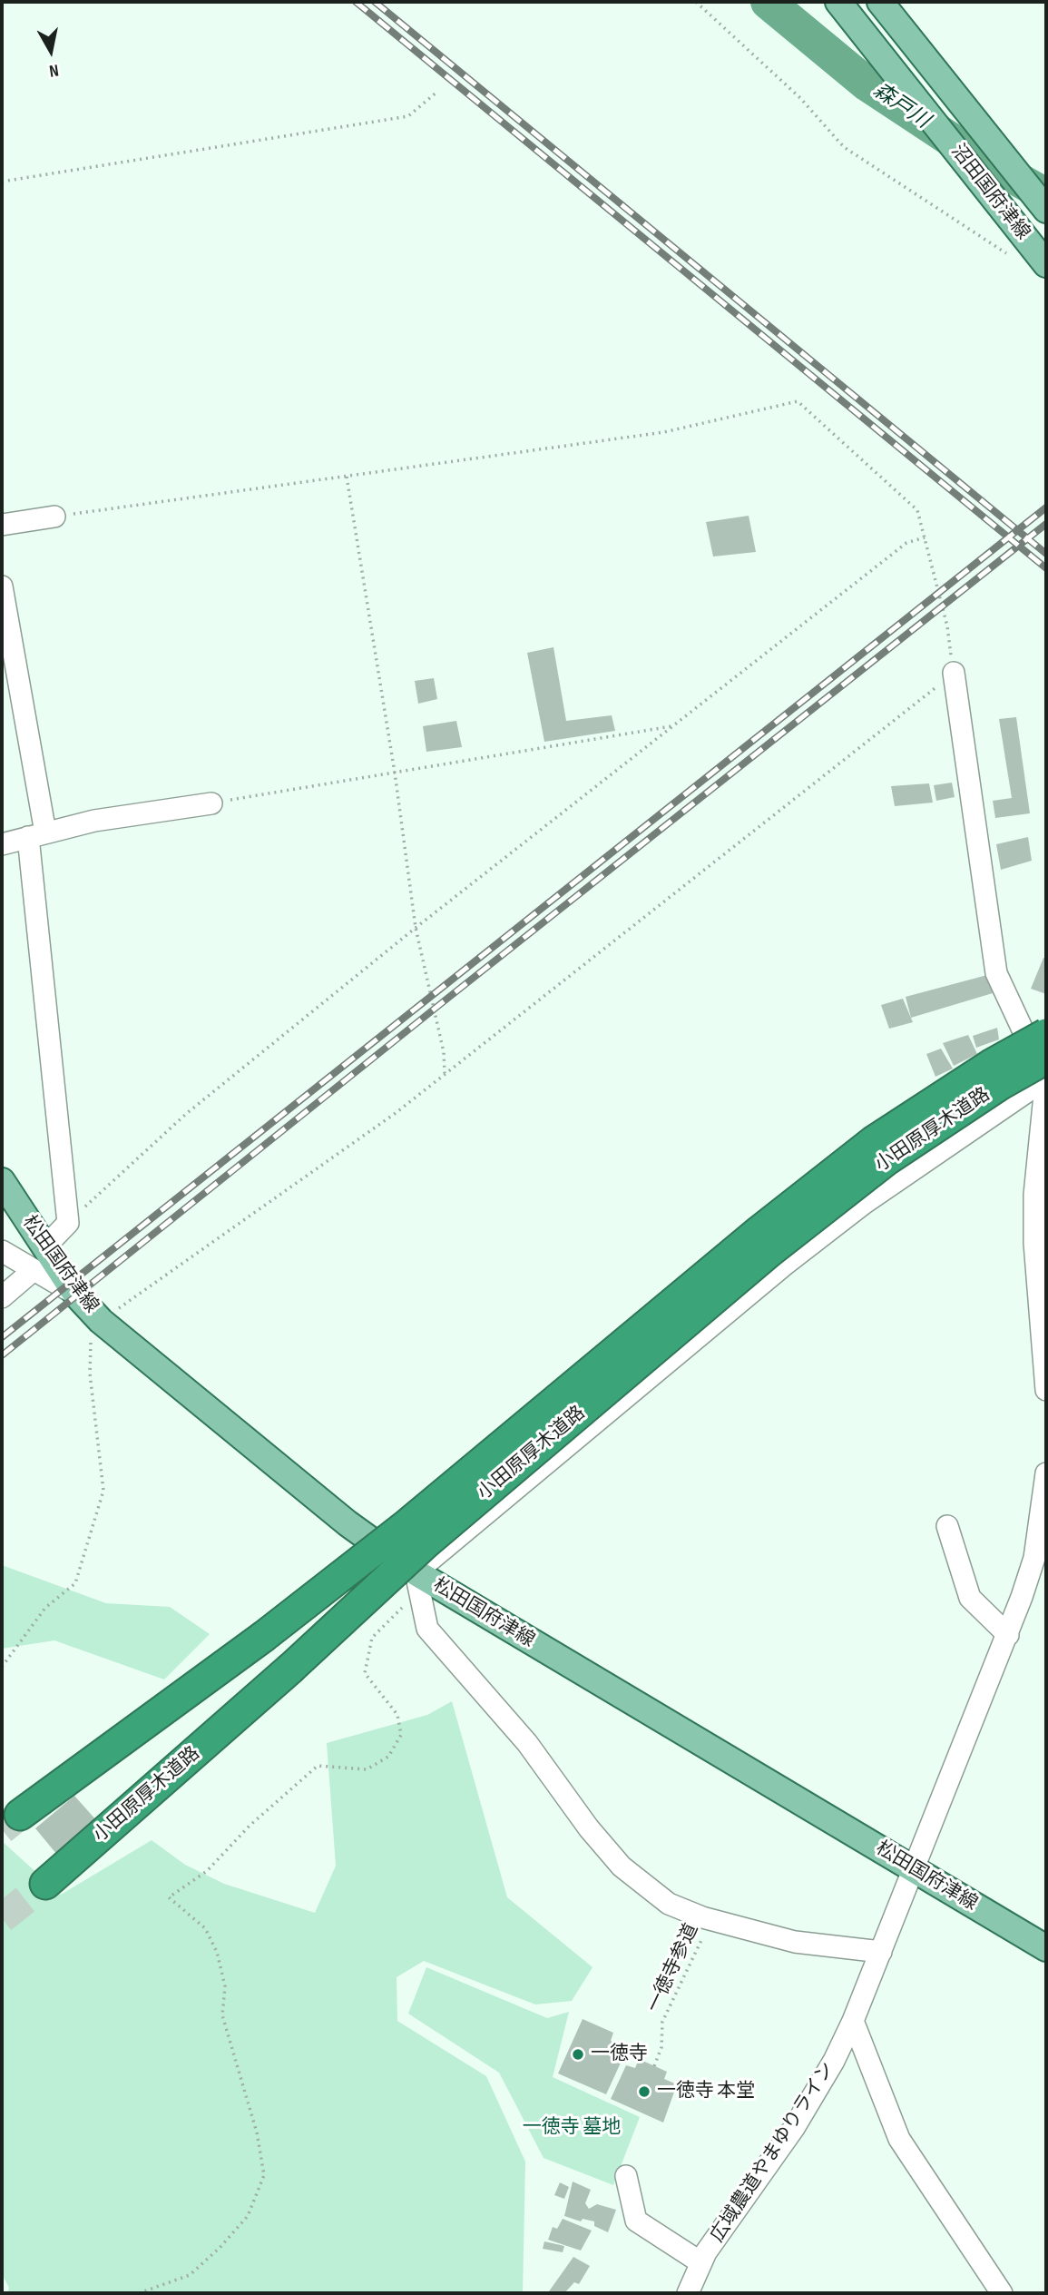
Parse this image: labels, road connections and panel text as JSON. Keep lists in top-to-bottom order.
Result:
{
  "streets": {
    "highway": ["小田原厚木道路"],
    "main road": ["沼田国府津線", "松田国府津線"],
    "street": ["広域農道やまゆりライン"],
    "path": ["一徳寺参道"]
  },
  "crossings": [
    ["松田国府津線", "広域農道やまゆりライン"]
  ],
  "water": ["森戸川"],
  "parks": ["一徳寺 墓地"],
  "places": ["一徳寺", "一徳寺 本堂"],
  "north": "bottom"
}
